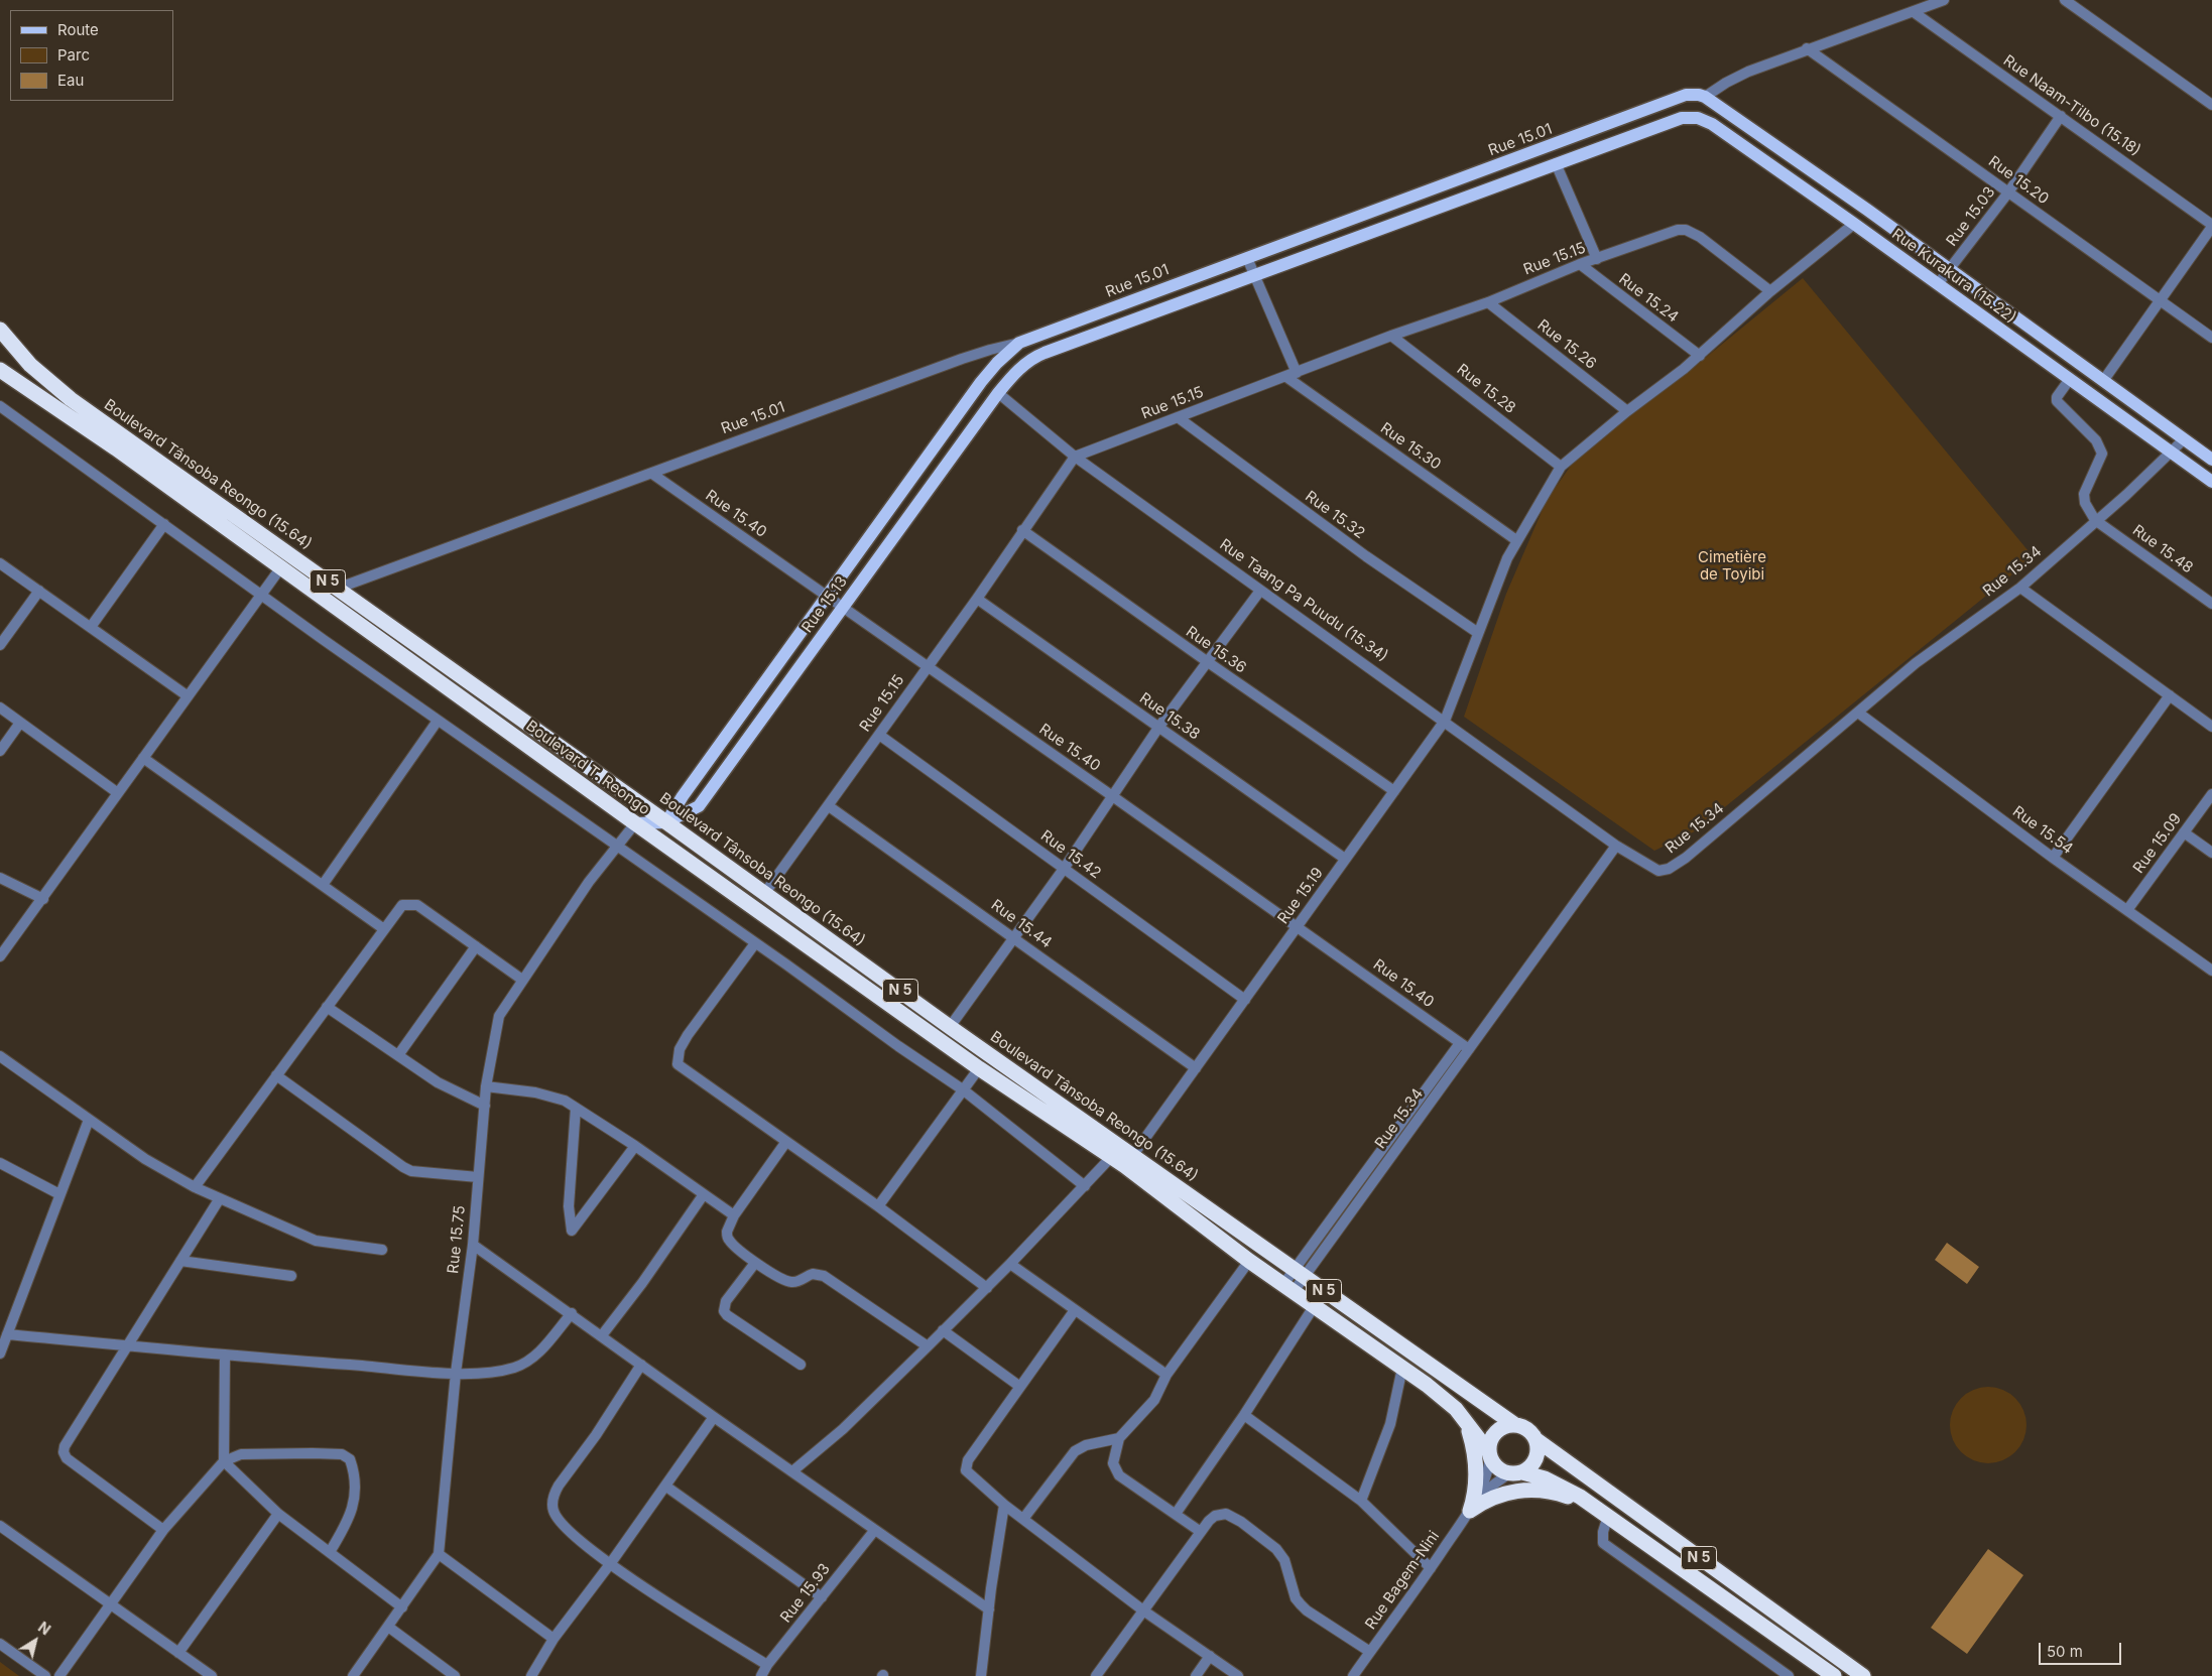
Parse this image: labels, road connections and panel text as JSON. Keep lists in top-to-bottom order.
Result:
{
  "streets": {
    "highway": ["Boulevard Tânsoba Reongo (15.64)", "N 5", "Boulevard T. Reongo"],
    "main road": ["Rue 15.01", "Rue Kurakura (15.22)", "Rue 15.13"],
    "street": [
      "Rue Naam-Tilbo (15.18)",
      "Rue 15.20",
      "Rue 15.03",
      "Rue 15.15",
      "Rue 15.24",
      "Rue 15.26",
      "Rue 15.28",
      "Rue 15.30",
      "Rue 15.40",
      "Rue 15.32",
      "Rue 15.48",
      "Rue 15.34",
      "Rue Taang Pa Puudu (15.34)",
      "Rue 15.36",
      "Rue 15.38",
      "Rue 15.54",
      "Rue 15.09",
      "Rue 15.42",
      "Rue 15.19",
      "Rue 15.44",
      "Rue 15.75",
      "Rue Bagem-Nini",
      "Rue 15.93"
    ]
  },
  "crossings": [
    ["Rue Naam-Tilbo (15.18)", "Rue 15.03"],
    ["Rue 15.01", "Rue Kurakura (15.22)"],
    ["Rue 15.01", "Boulevard Tânsoba Reongo (15.64)"],
    ["Rue 15.01", "Rue 15.40"],
    ["Rue 15.01", "Rue 15.13"],
    ["Rue 15.20", "Rue 15.03"],
    ["Rue 15.03", "Rue Kurakura (15.22)"],
    ["Rue 15.15", "Rue 15.24"],
    ["Rue 15.15", "Rue 15.26"],
    ["Rue 15.15", "Rue 15.28"],
    ["Rue 15.15", "Rue 15.30"],
    ["Rue 15.15", "Boulevard Tânsoba Reongo (15.64)"],
    ["Rue 15.15", "Rue 15.40"],
    ["Rue 15.15", "Rue 15.32"],
    ["Rue 15.15", "Rue Taang Pa Puudu (15.34)"],
    ["Rue 15.15", "Rue 15.36"],
    ["Rue 15.15", "Rue 15.38"],
    ["Rue 15.15", "Rue 15.42"],
    ["Rue 15.15", "Rue 15.19"],
    ["Rue 15.15", "Rue 15.44"],
    ["Rue Kurakura (15.22)", "Rue 15.34"],
    ["Rue Kurakura (15.22)", "Rue 15.19"],
    ["Rue 15.24", "Rue 15.19"],
    ["Rue 15.26", "Rue 15.19"],
    ["Rue 15.28", "Rue 15.19"],
    ["Rue 15.30", "Rue 15.19"],
    ["Boulevard Tânsoba Reongo (15.64)", "Rue 15.34"],
    ["Boulevard Tânsoba Reongo (15.64)", "N 5"],
    ["Boulevard Tânsoba Reongo (15.64)", "Rue 15.13"],
    ["Boulevard Tânsoba Reongo (15.64)", "Boulevard T. Reongo"],
    ["Boulevard Tânsoba Reongo (15.64)", "Rue 15.19"],
    ["Rue 15.40", "Rue 15.34"],
    ["Rue 15.40", "Rue 15.13"],
    ["Rue 15.40", "Rue 15.19"],
    ["Rue 15.32", "Rue 15.19"],
    ["Rue 15.48", "Rue 15.34"],
    ["Rue 15.34", "N 5"],
    ["Rue 15.34", "Rue Taang Pa Puudu (15.34)"],
    ["Rue 15.34", "Rue 15.54"],
    ["N 5", "Rue 15.19"],
    ["Rue Taang Pa Puudu (15.34)", "Rue 15.13"],
    ["Rue Taang Pa Puudu (15.34)", "Rue 15.19"],
    ["Rue 15.13", "Boulevard T. Reongo"],
    ["Rue 15.13", "Rue 15.75"],
    ["Rue 15.36", "Rue 15.19"],
    ["Rue 15.38", "Rue 15.19"],
    ["Boulevard T. Reongo", "Rue 15.75"],
    ["Rue 15.54", "Rue 15.09"],
    ["Rue 15.42", "Rue 15.19"],
    ["Rue 15.19", "Rue 15.44"]
  ],
  "parks": ["Cimetière de Toyibi"],
  "legend": ["Route", "Parc", "Eau"],
  "scale_bar": "50 m",
  "north": "top right"
}
